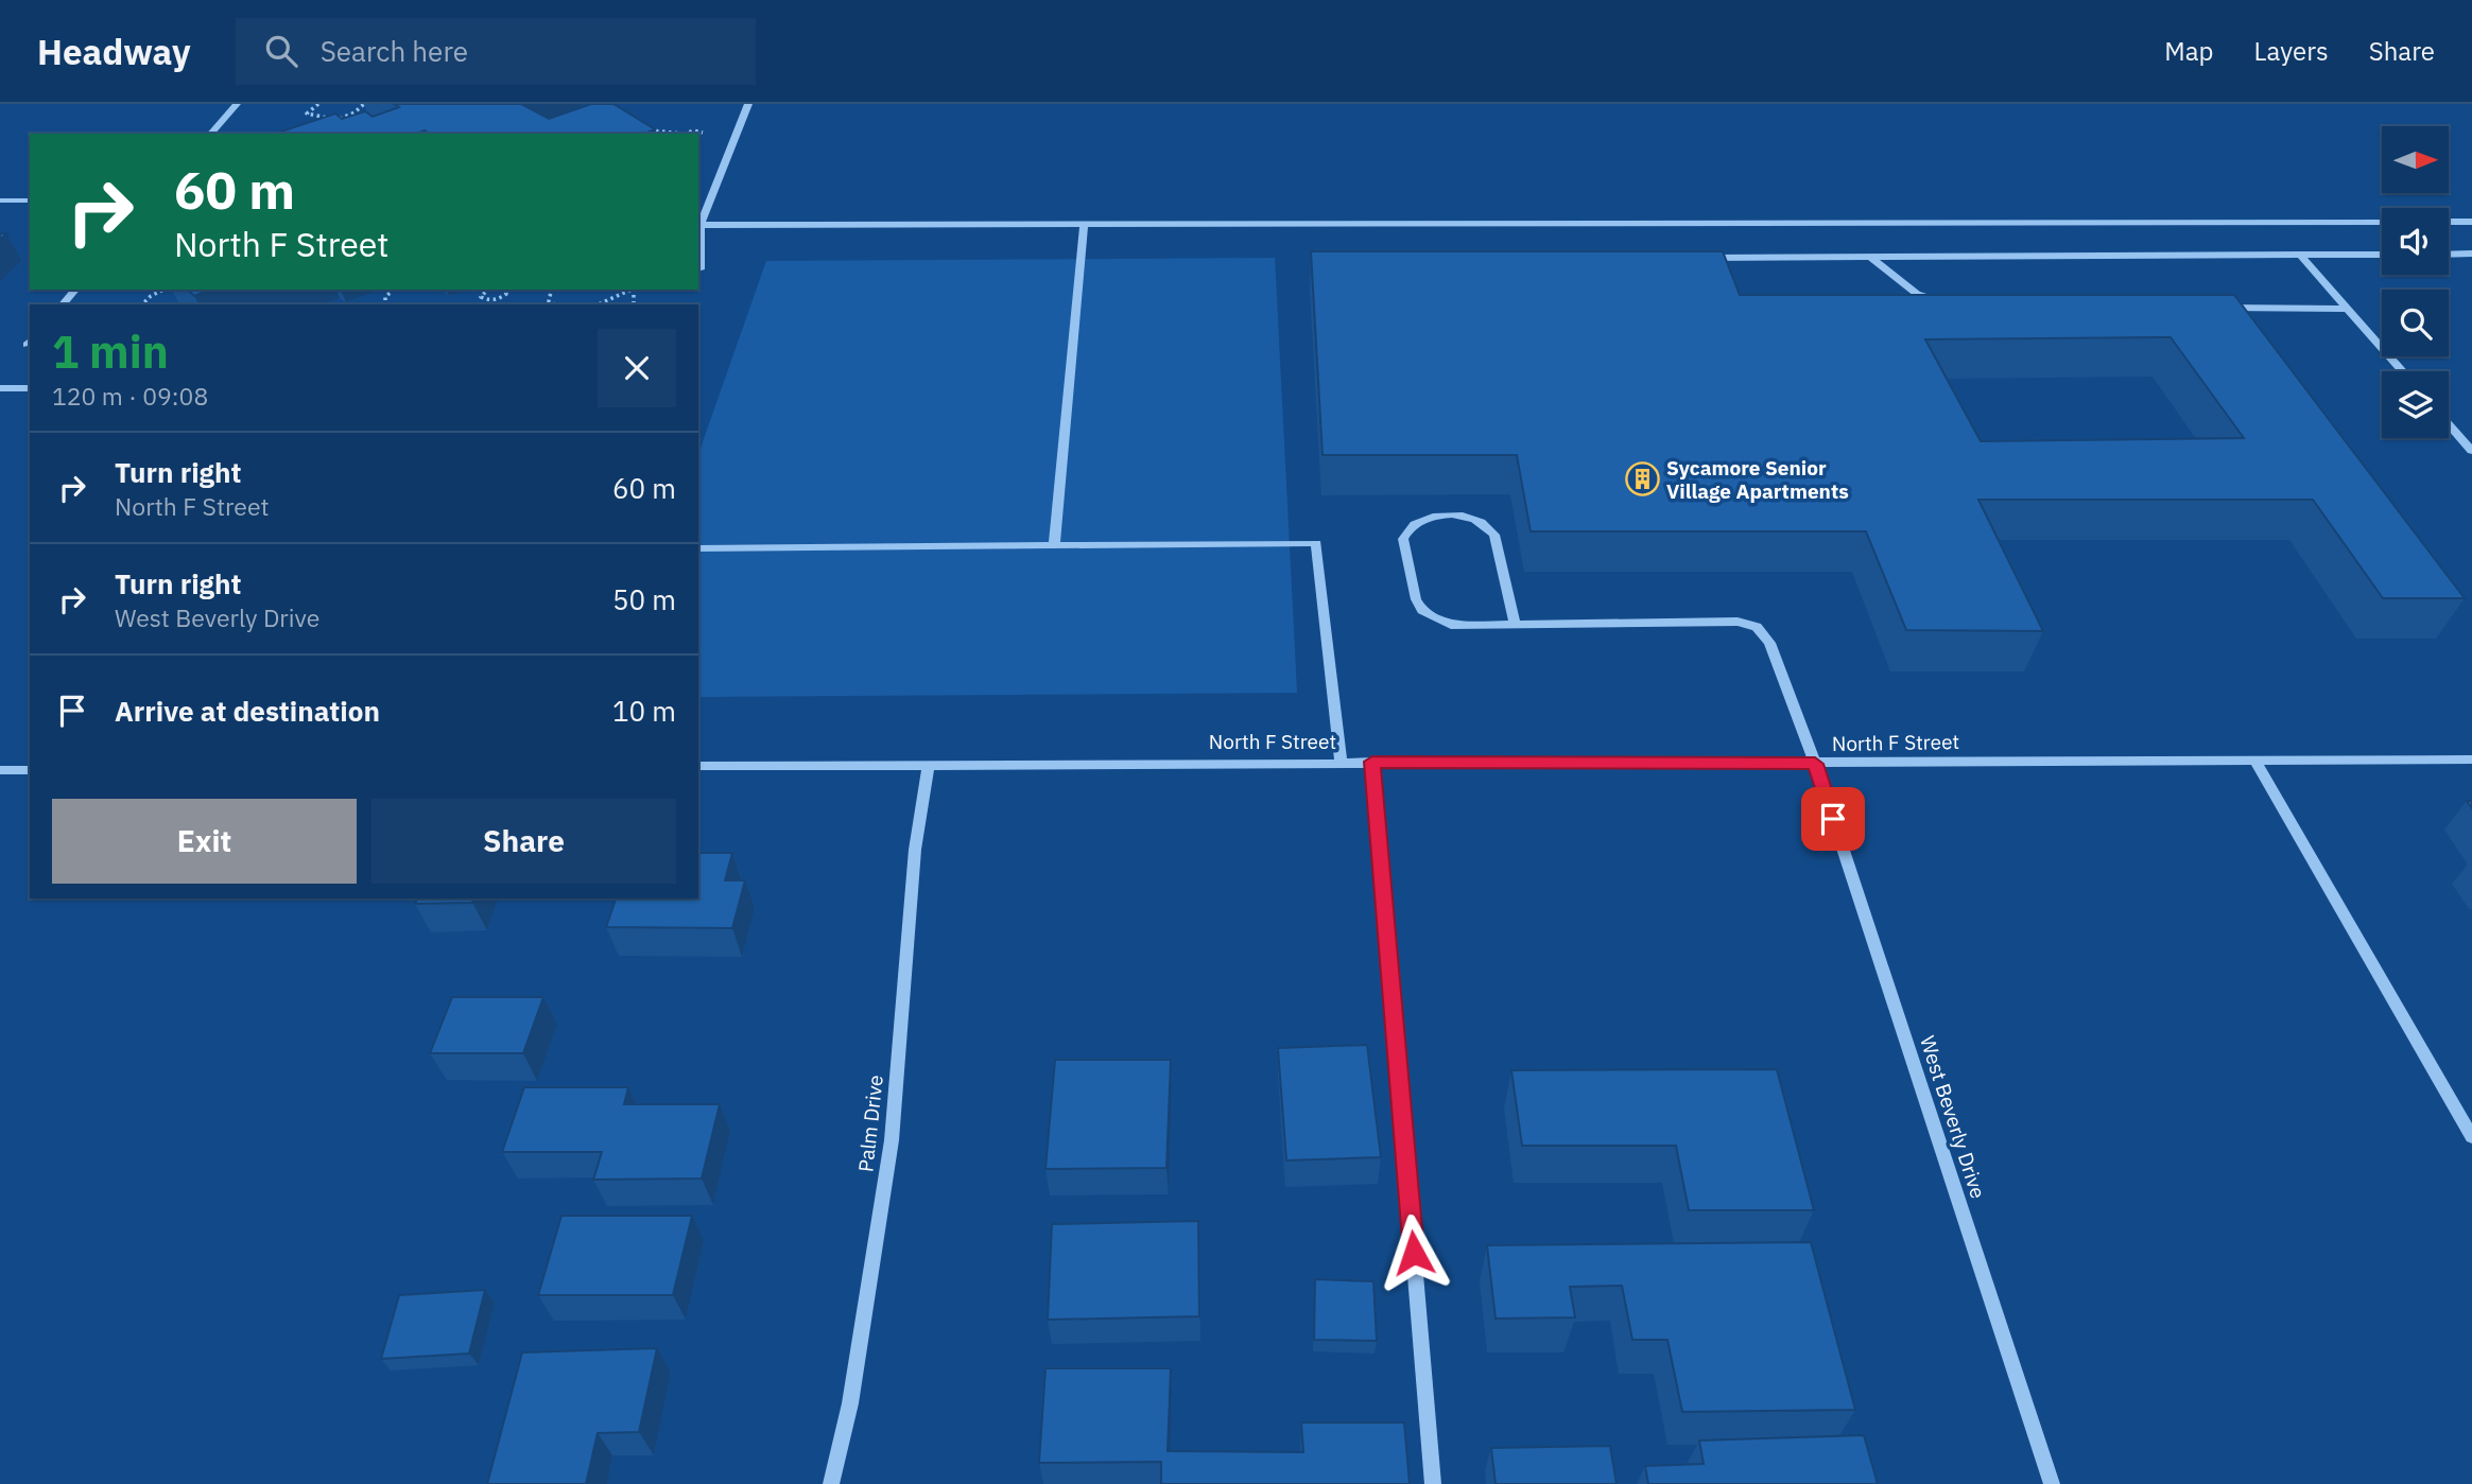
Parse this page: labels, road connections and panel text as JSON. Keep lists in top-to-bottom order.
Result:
{
  "streets": {
    "street": ["North F Street", "West Beverly Drive", "Palm Drive"]
  },
  "crossings": [
    ["North F Street", "West Beverly Drive"],
    ["North F Street", "Palm Drive"]
  ],
  "places": {
    "building": ["Sycamore Senior Village Apartments"]
  },
  "north": "right",
  "page": {
    "header": "Headway",
    "search": "Search here",
    "nav": ["Map", "Layers", "Share"],
    "turn": ["60 m", "North F Street"],
    "heading": ["1 min", "120 m · 09:08"],
    "list": [
      {
        "name": "Turn right",
        "note": "North F Street",
        "value": "60 m"
      },
      {
        "name": "Turn right",
        "note": "West Beverly Drive",
        "value": "50 m"
      },
      {
        "name": "Arrive at destination",
        "value": "10 m"
      }
    ],
    "buttons": ["Exit", "Share"]
  }
}
